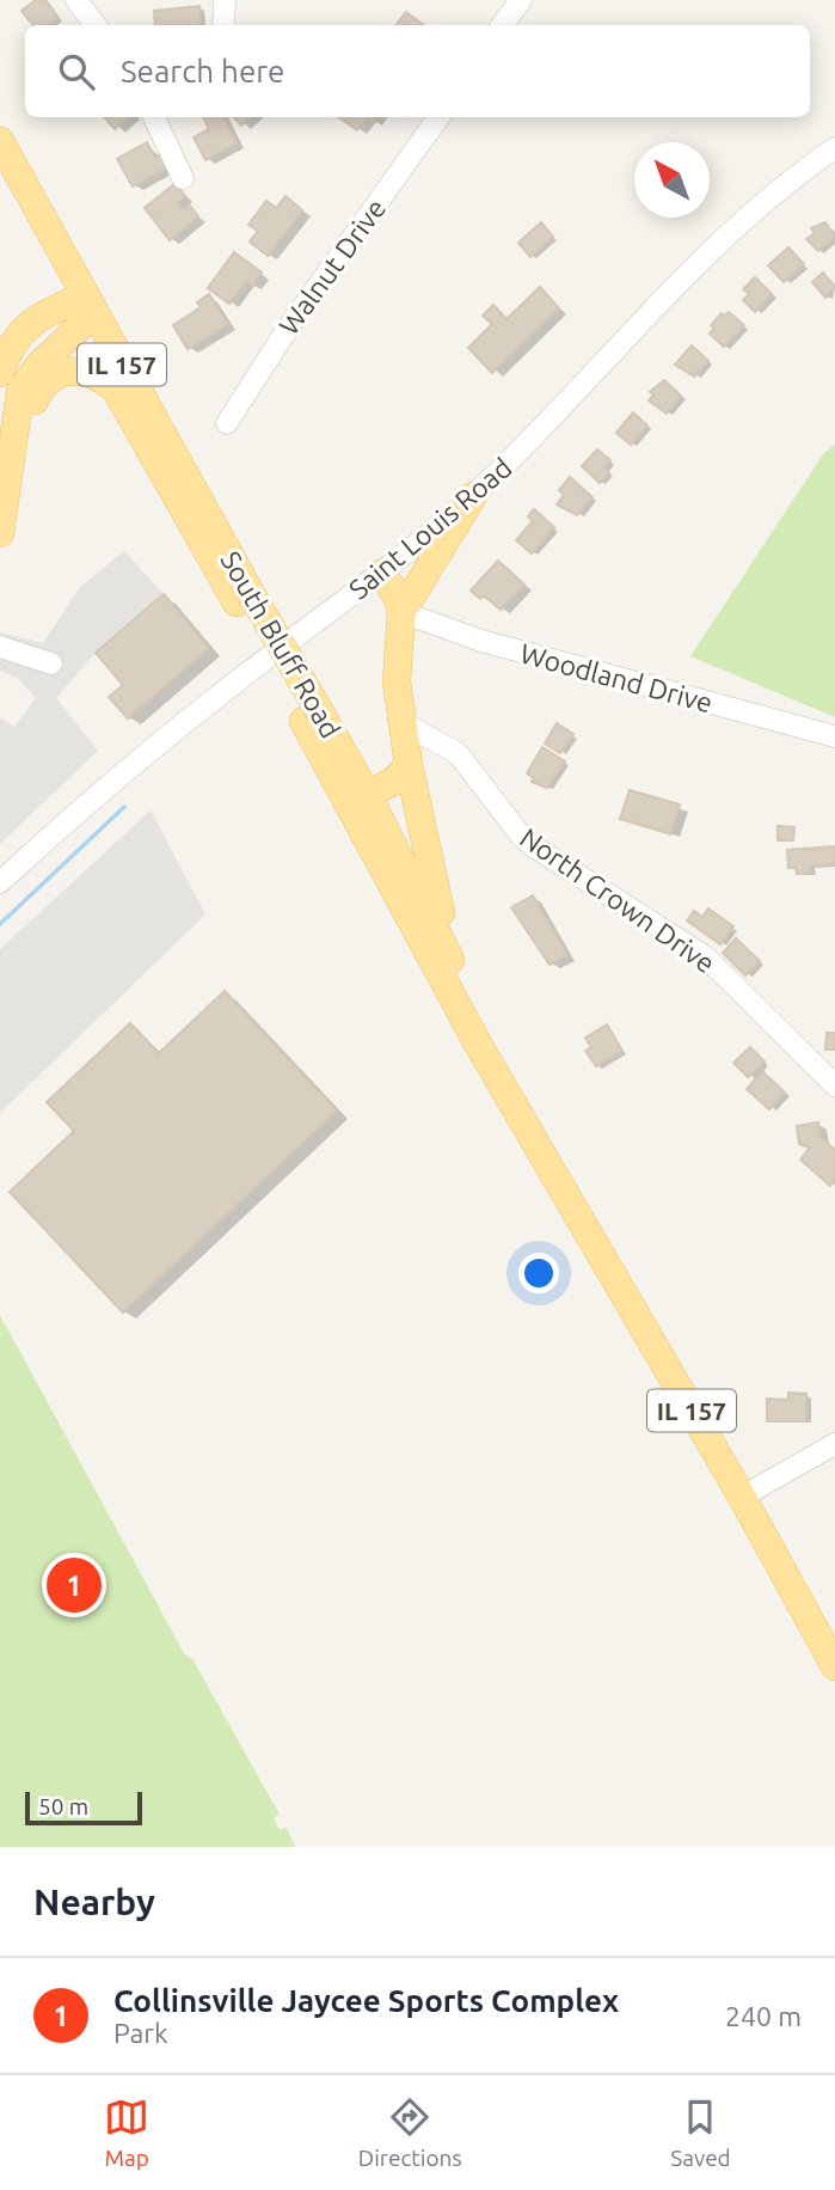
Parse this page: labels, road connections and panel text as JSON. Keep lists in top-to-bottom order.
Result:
{
  "streets": {
    "main road": ["IL 157", "South Bluff Road"],
    "street": [
      "Walnut Drive",
      "Saint Louis Road",
      "Woodland Drive",
      "North Crown Drive"
    ]
  },
  "scale_bar": "50 m",
  "north": "top left",
  "page": {
    "search": "Search here",
    "pins": "1",
    "scale": "50 m",
    "heading": "Nearby",
    "list": [
      {
        "mark": "1",
        "name": "Collinsville Jaycee Sports Complex",
        "note": "Park",
        "value": "240 m"
      }
    ],
    "nav": ["Map", "Directions", "Saved"]
  }
}
